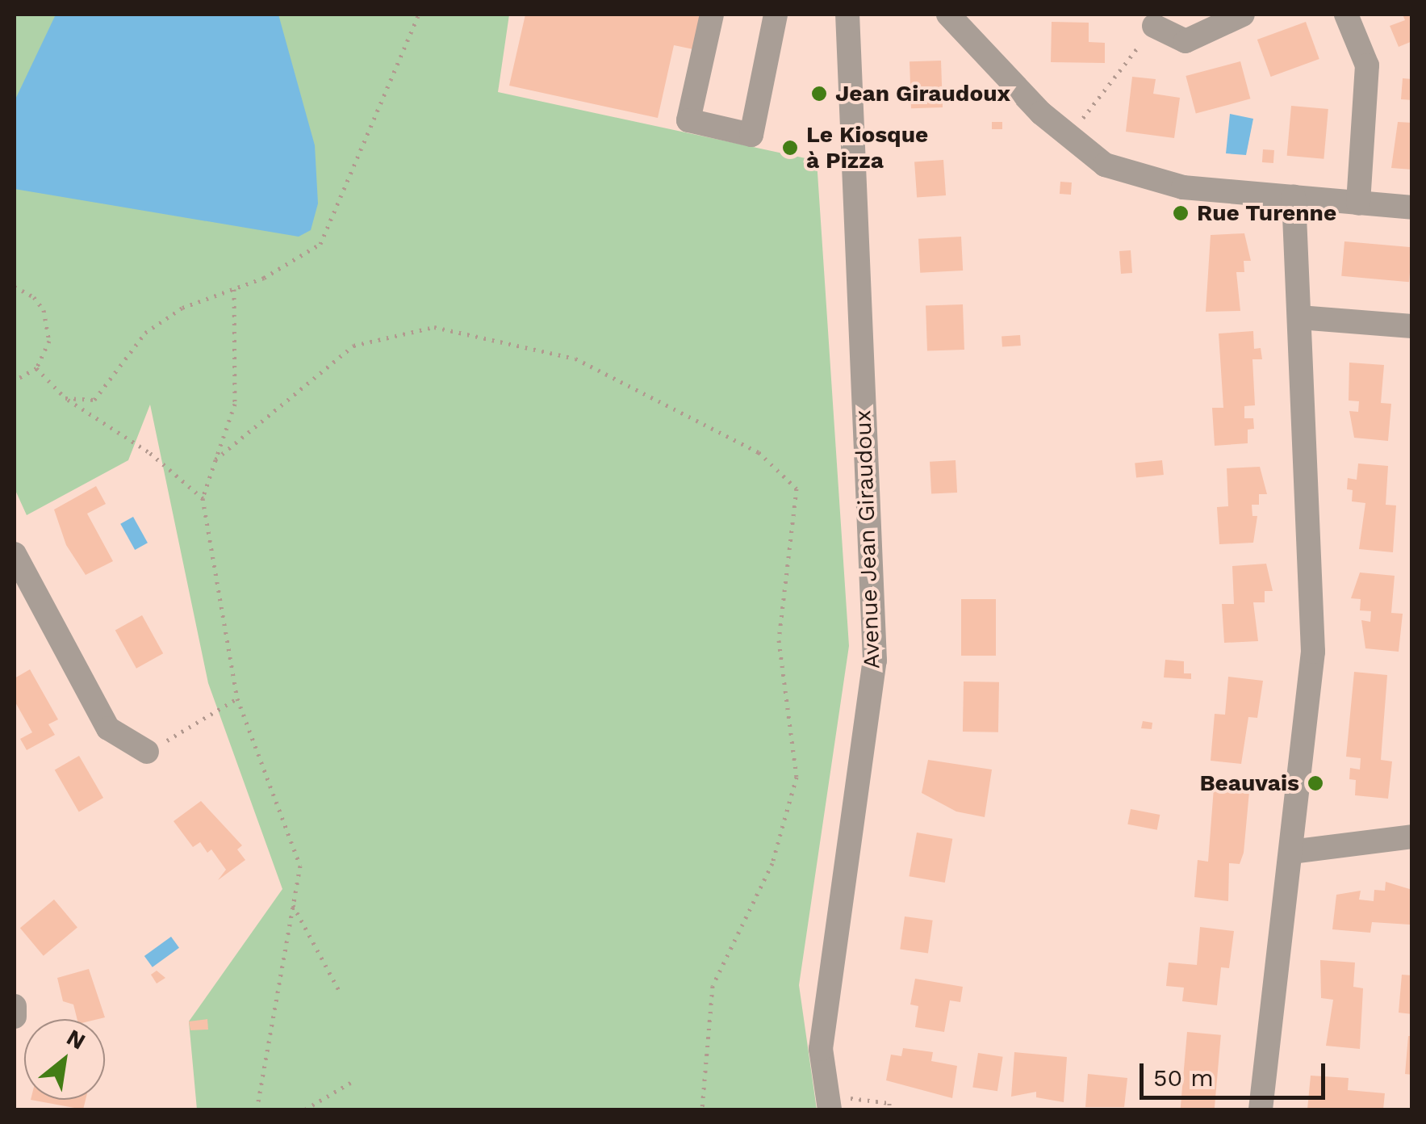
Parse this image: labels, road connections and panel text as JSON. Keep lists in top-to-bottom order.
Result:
{
  "streets": {
    "street": ["Avenue Jean Giraudoux"]
  },
  "places": [
    "Jean Giraudoux",
    "Le Kiosque à Pizza",
    "Rue Turenne",
    "Beauvais"
  ],
  "scale_bar": "50 m",
  "north": "top right"
}
